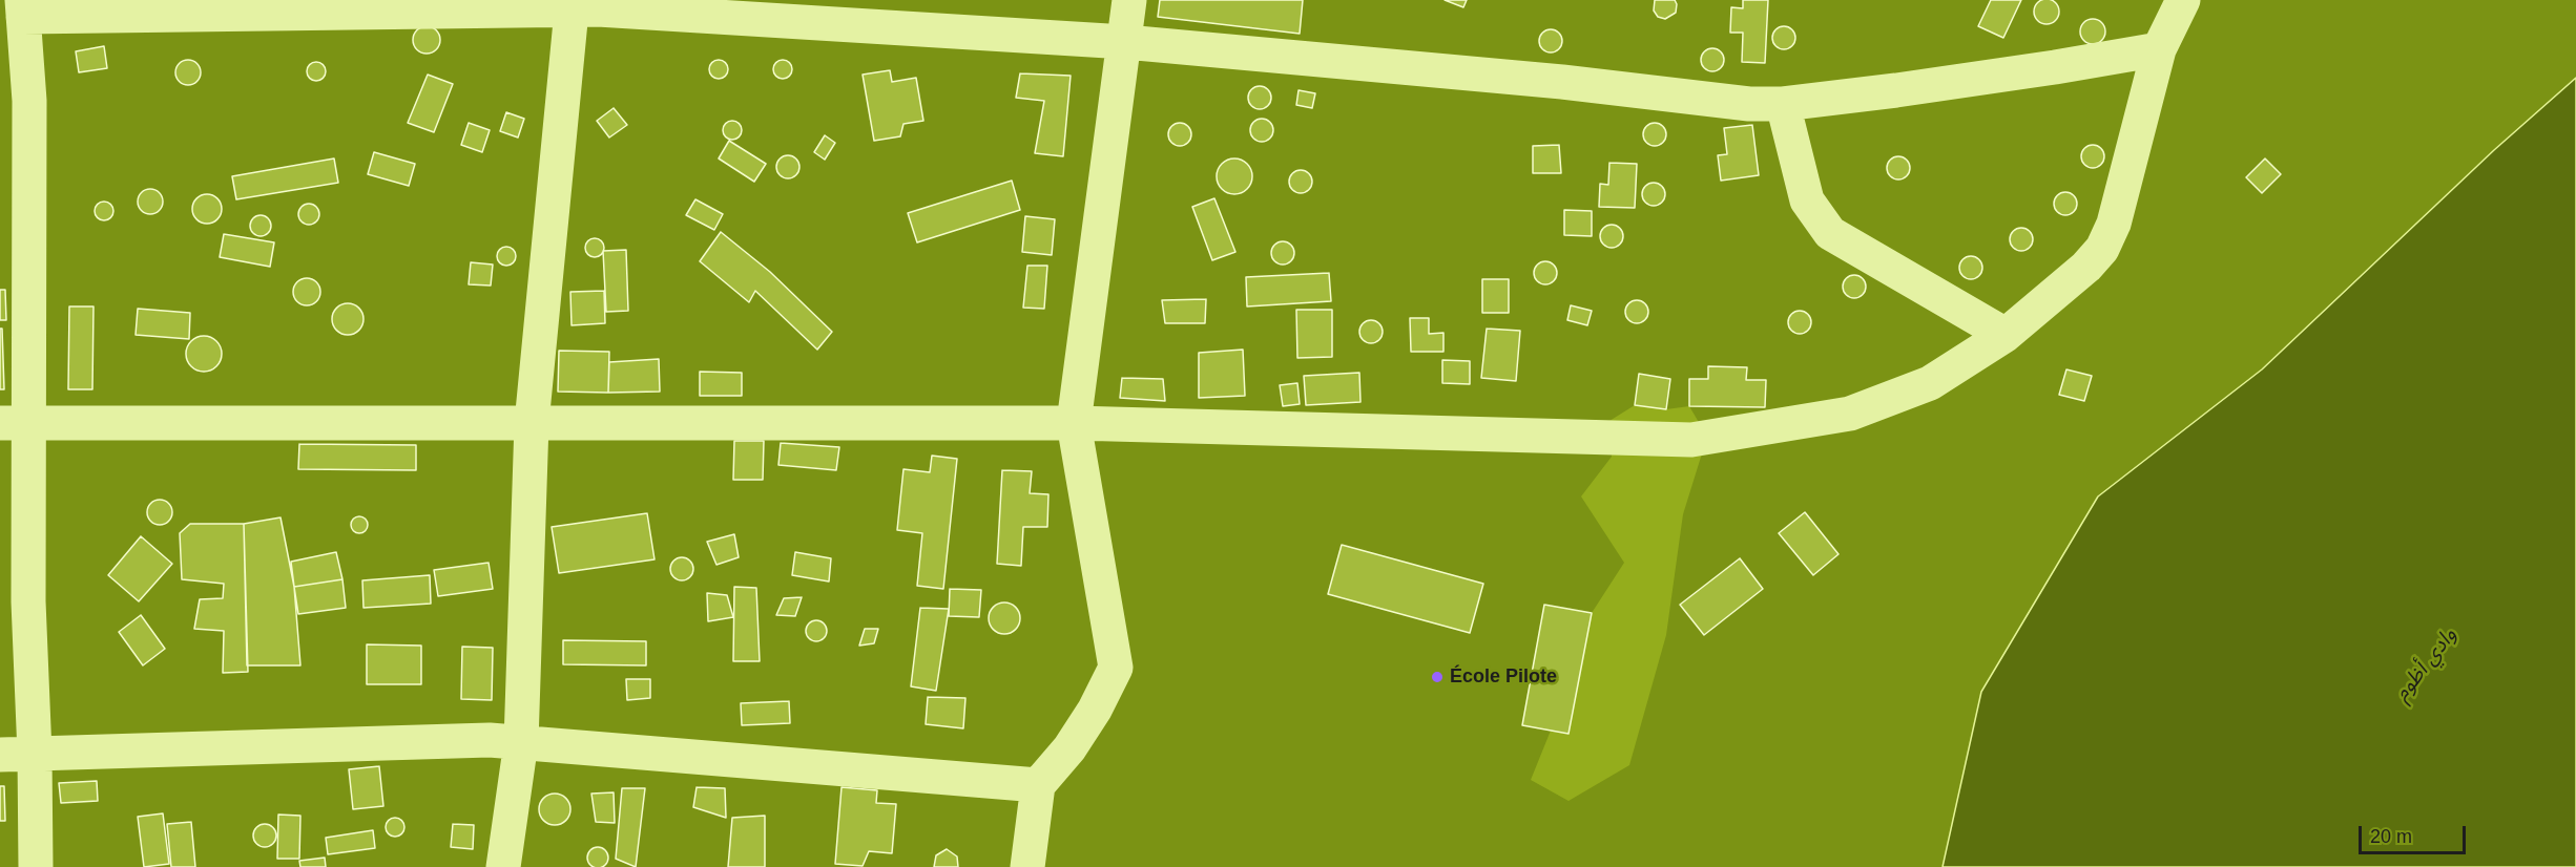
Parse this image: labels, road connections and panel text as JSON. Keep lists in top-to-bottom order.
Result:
{
  "water": ["وادي أظوم"],
  "places": ["École Pilote"],
  "scale_bar": "20 m"
}
